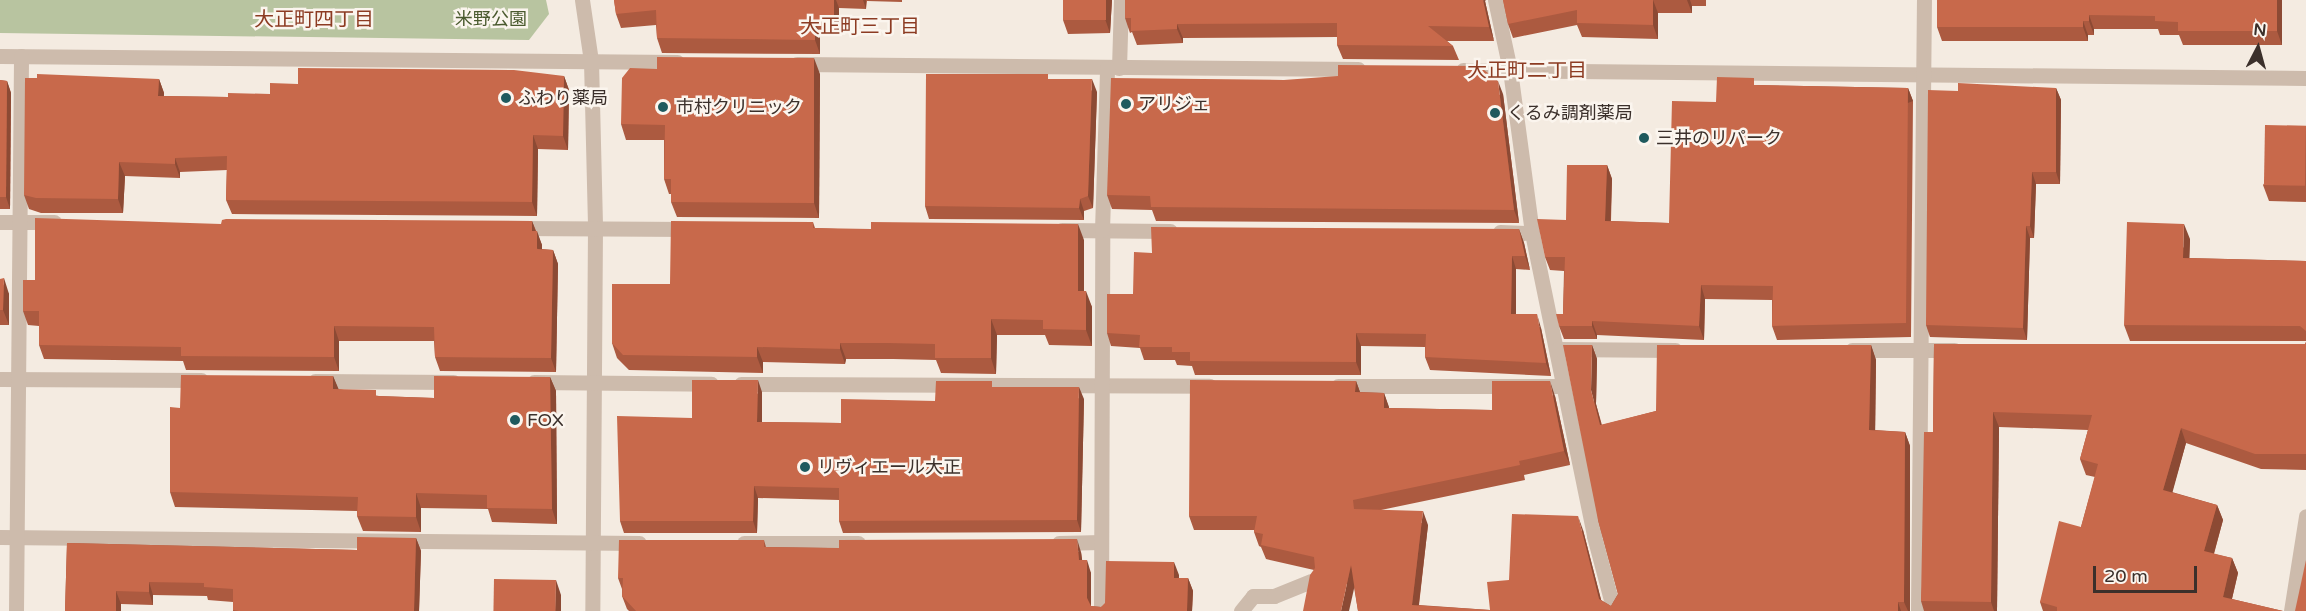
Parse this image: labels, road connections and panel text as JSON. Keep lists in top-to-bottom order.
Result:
{
  "districts": ["大正町四丁目", "大正町三丁目", "大正町二丁目"],
  "parks": ["米野公園"],
  "places": [
    "ふわり薬局",
    "アリジェ",
    "市村クリニック",
    "くるみ調剤薬局",
    "三井のリパーク",
    "FOX",
    "リヴィエール大正"
  ],
  "scale_bar": "20 m",
  "north": "top"
}
